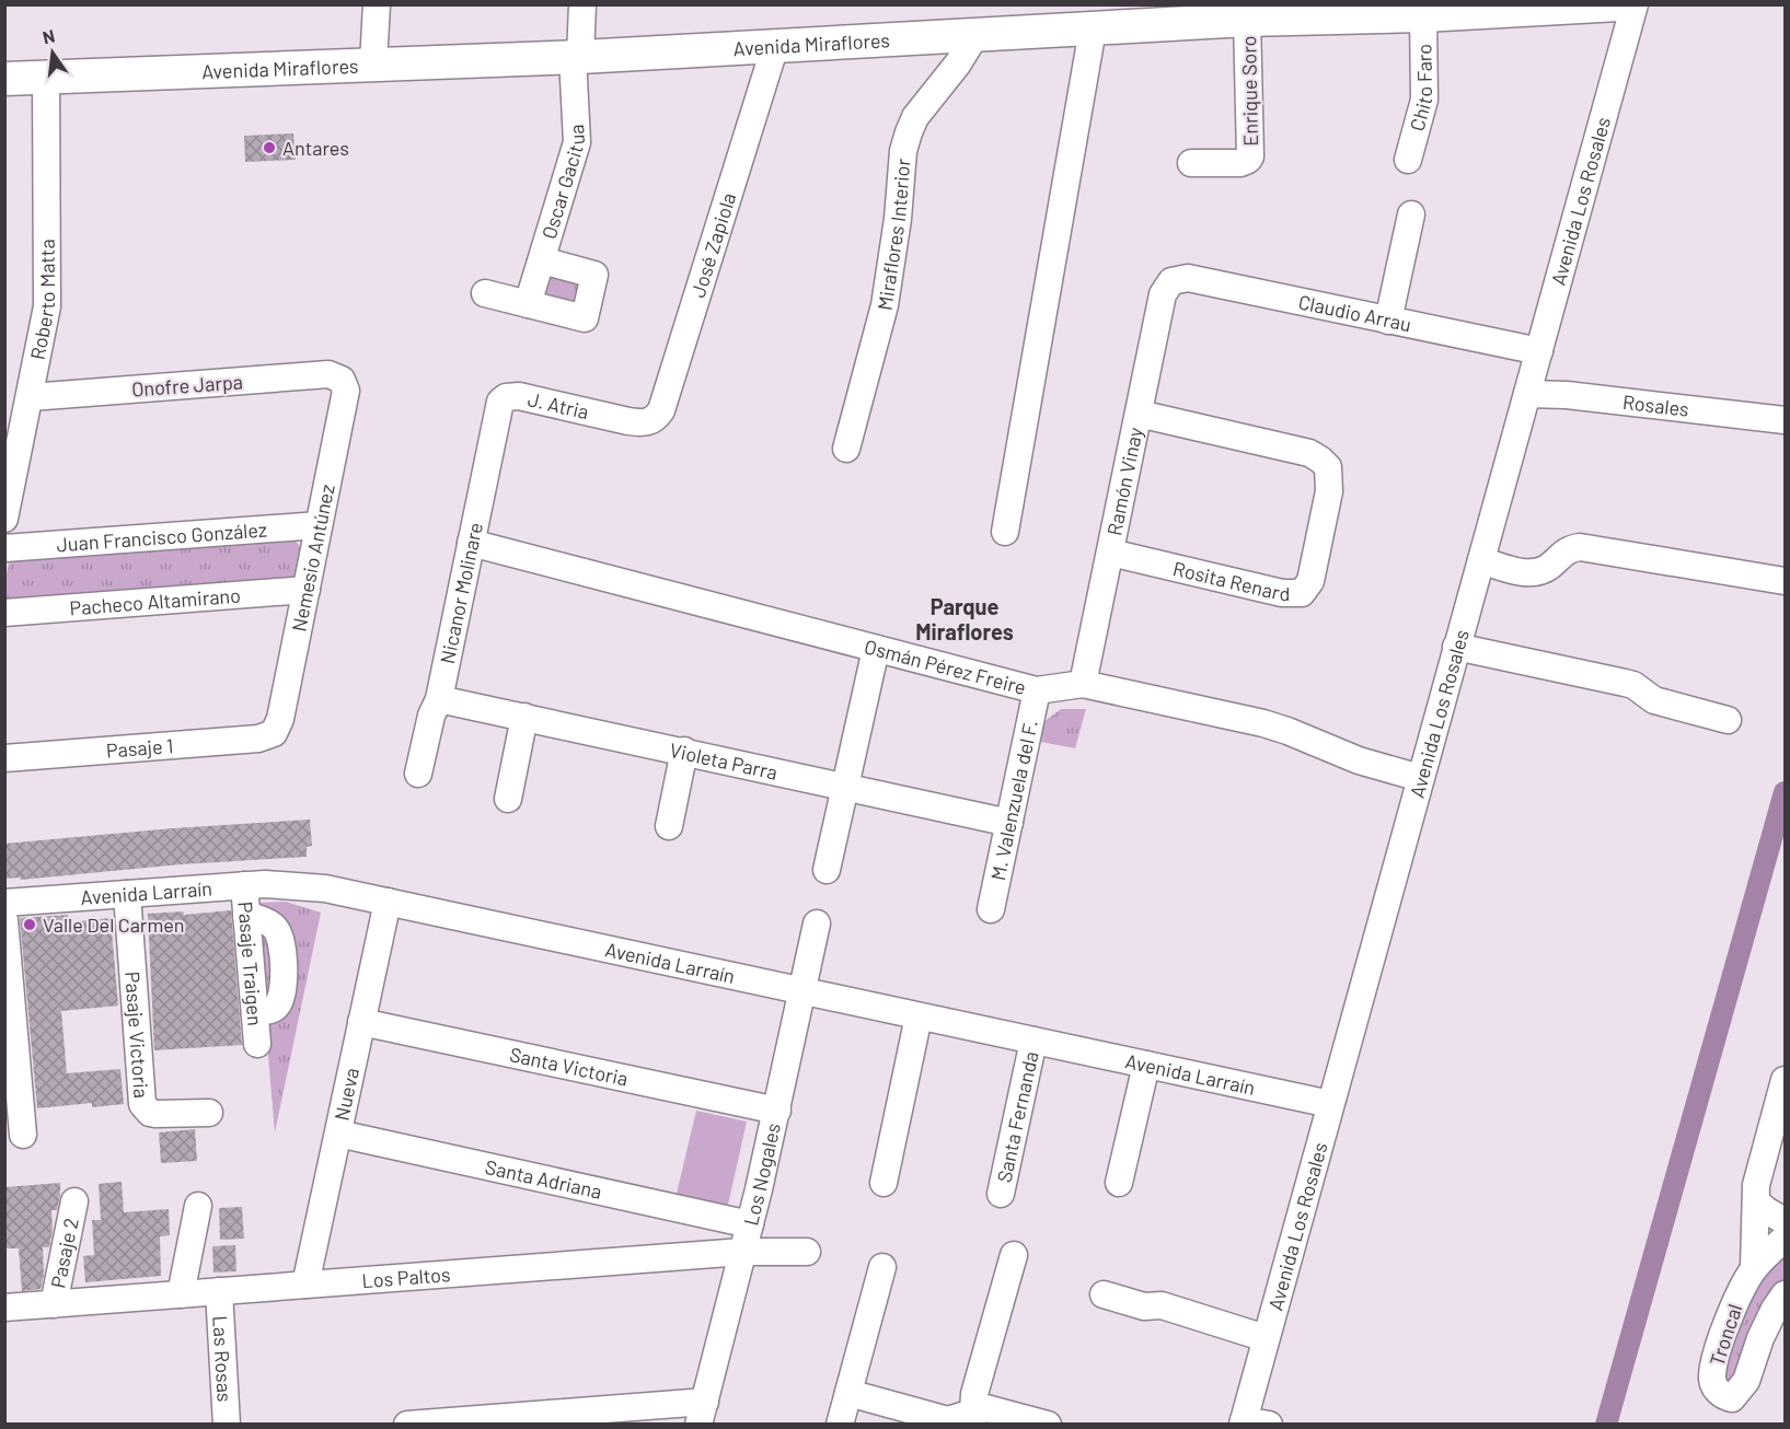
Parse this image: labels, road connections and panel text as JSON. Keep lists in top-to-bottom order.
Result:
{
  "streets": {
    "main road": ["Avenida Miraflores"],
    "street": [
      "Chito Faro",
      "Enrique Soro",
      "Oscar Gacitua",
      "Avenida Los Rosales",
      "Miraflores Interior",
      "José Zapiola",
      "Roberto Matta",
      "Claudio Arrau",
      "Onofre Jarpa",
      "J. Atria",
      "Rosales",
      "Ramón Vinay",
      "Juan Francisco González",
      "Nemesio Antúnez",
      "Rosita Renard",
      "Nicanor Molinare",
      "Pacheco Altamirano",
      "Osmán Pérez Freire",
      "Pasaje 1",
      "Violeta Parra",
      "M. Valenzuela del F.",
      "Avenida Larraín",
      "Pasaje Traigen",
      "Pasaje Victoria",
      "Santa Victoria",
      "Nueva",
      "Santa Fernanda",
      "Los Nogales",
      "Santa Adriana",
      "Pasaje 2",
      "Los Paltos",
      "Troncal",
      "Las Rosas"
    ]
  },
  "crossings": [
    ["Avenida Miraflores", "Chito Faro"],
    ["Avenida Miraflores", "Enrique Soro"],
    ["Avenida Miraflores", "Oscar Gacitua"],
    ["Avenida Miraflores", "Miraflores Interior"],
    ["Avenida Miraflores", "José Zapiola"],
    ["Avenida Miraflores", "Roberto Matta"],
    ["Avenida Los Rosales", "Claudio Arrau"],
    ["Avenida Los Rosales", "Rosales"],
    ["Avenida Los Rosales", "Osmán Pérez Freire"],
    ["Avenida Los Rosales", "Avenida Larraín"],
    ["José Zapiola", "J. Atria"],
    ["Roberto Matta", "Onofre Jarpa"],
    ["Claudio Arrau", "Ramón Vinay"],
    ["Onofre Jarpa", "Nemesio Antúnez"],
    ["J. Atria", "Nicanor Molinare"],
    ["Ramón Vinay", "Rosita Renard"],
    ["Ramón Vinay", "Osmán Pérez Freire"],
    ["Juan Francisco González", "Nemesio Antúnez"],
    ["Nemesio Antúnez", "Pacheco Altamirano"],
    ["Nemesio Antúnez", "Pasaje 1"],
    ["Nicanor Molinare", "Osmán Pérez Freire"],
    ["Nicanor Molinare", "Violeta Parra"],
    ["Osmán Pérez Freire", "M. Valenzuela del F."],
    ["Violeta Parra", "M. Valenzuela del F."],
    ["Avenida Larraín", "Pasaje Traigen"],
    ["Avenida Larraín", "Pasaje Victoria"],
    ["Avenida Larraín", "Nueva"],
    ["Avenida Larraín", "Santa Fernanda"],
    ["Avenida Larraín", "Los Nogales"],
    ["Santa Victoria", "Nueva"],
    ["Santa Victoria", "Los Nogales"],
    ["Nueva", "Santa Adriana"],
    ["Nueva", "Los Paltos"],
    ["Los Nogales", "Santa Adriana"],
    ["Los Nogales", "Los Paltos"],
    ["Pasaje 2", "Los Paltos"],
    ["Los Paltos", "Las Rosas"]
  ],
  "districts": ["Parque Miraflores"],
  "places": ["Antares", "Valle Del Carmen"],
  "north": "top"
}
